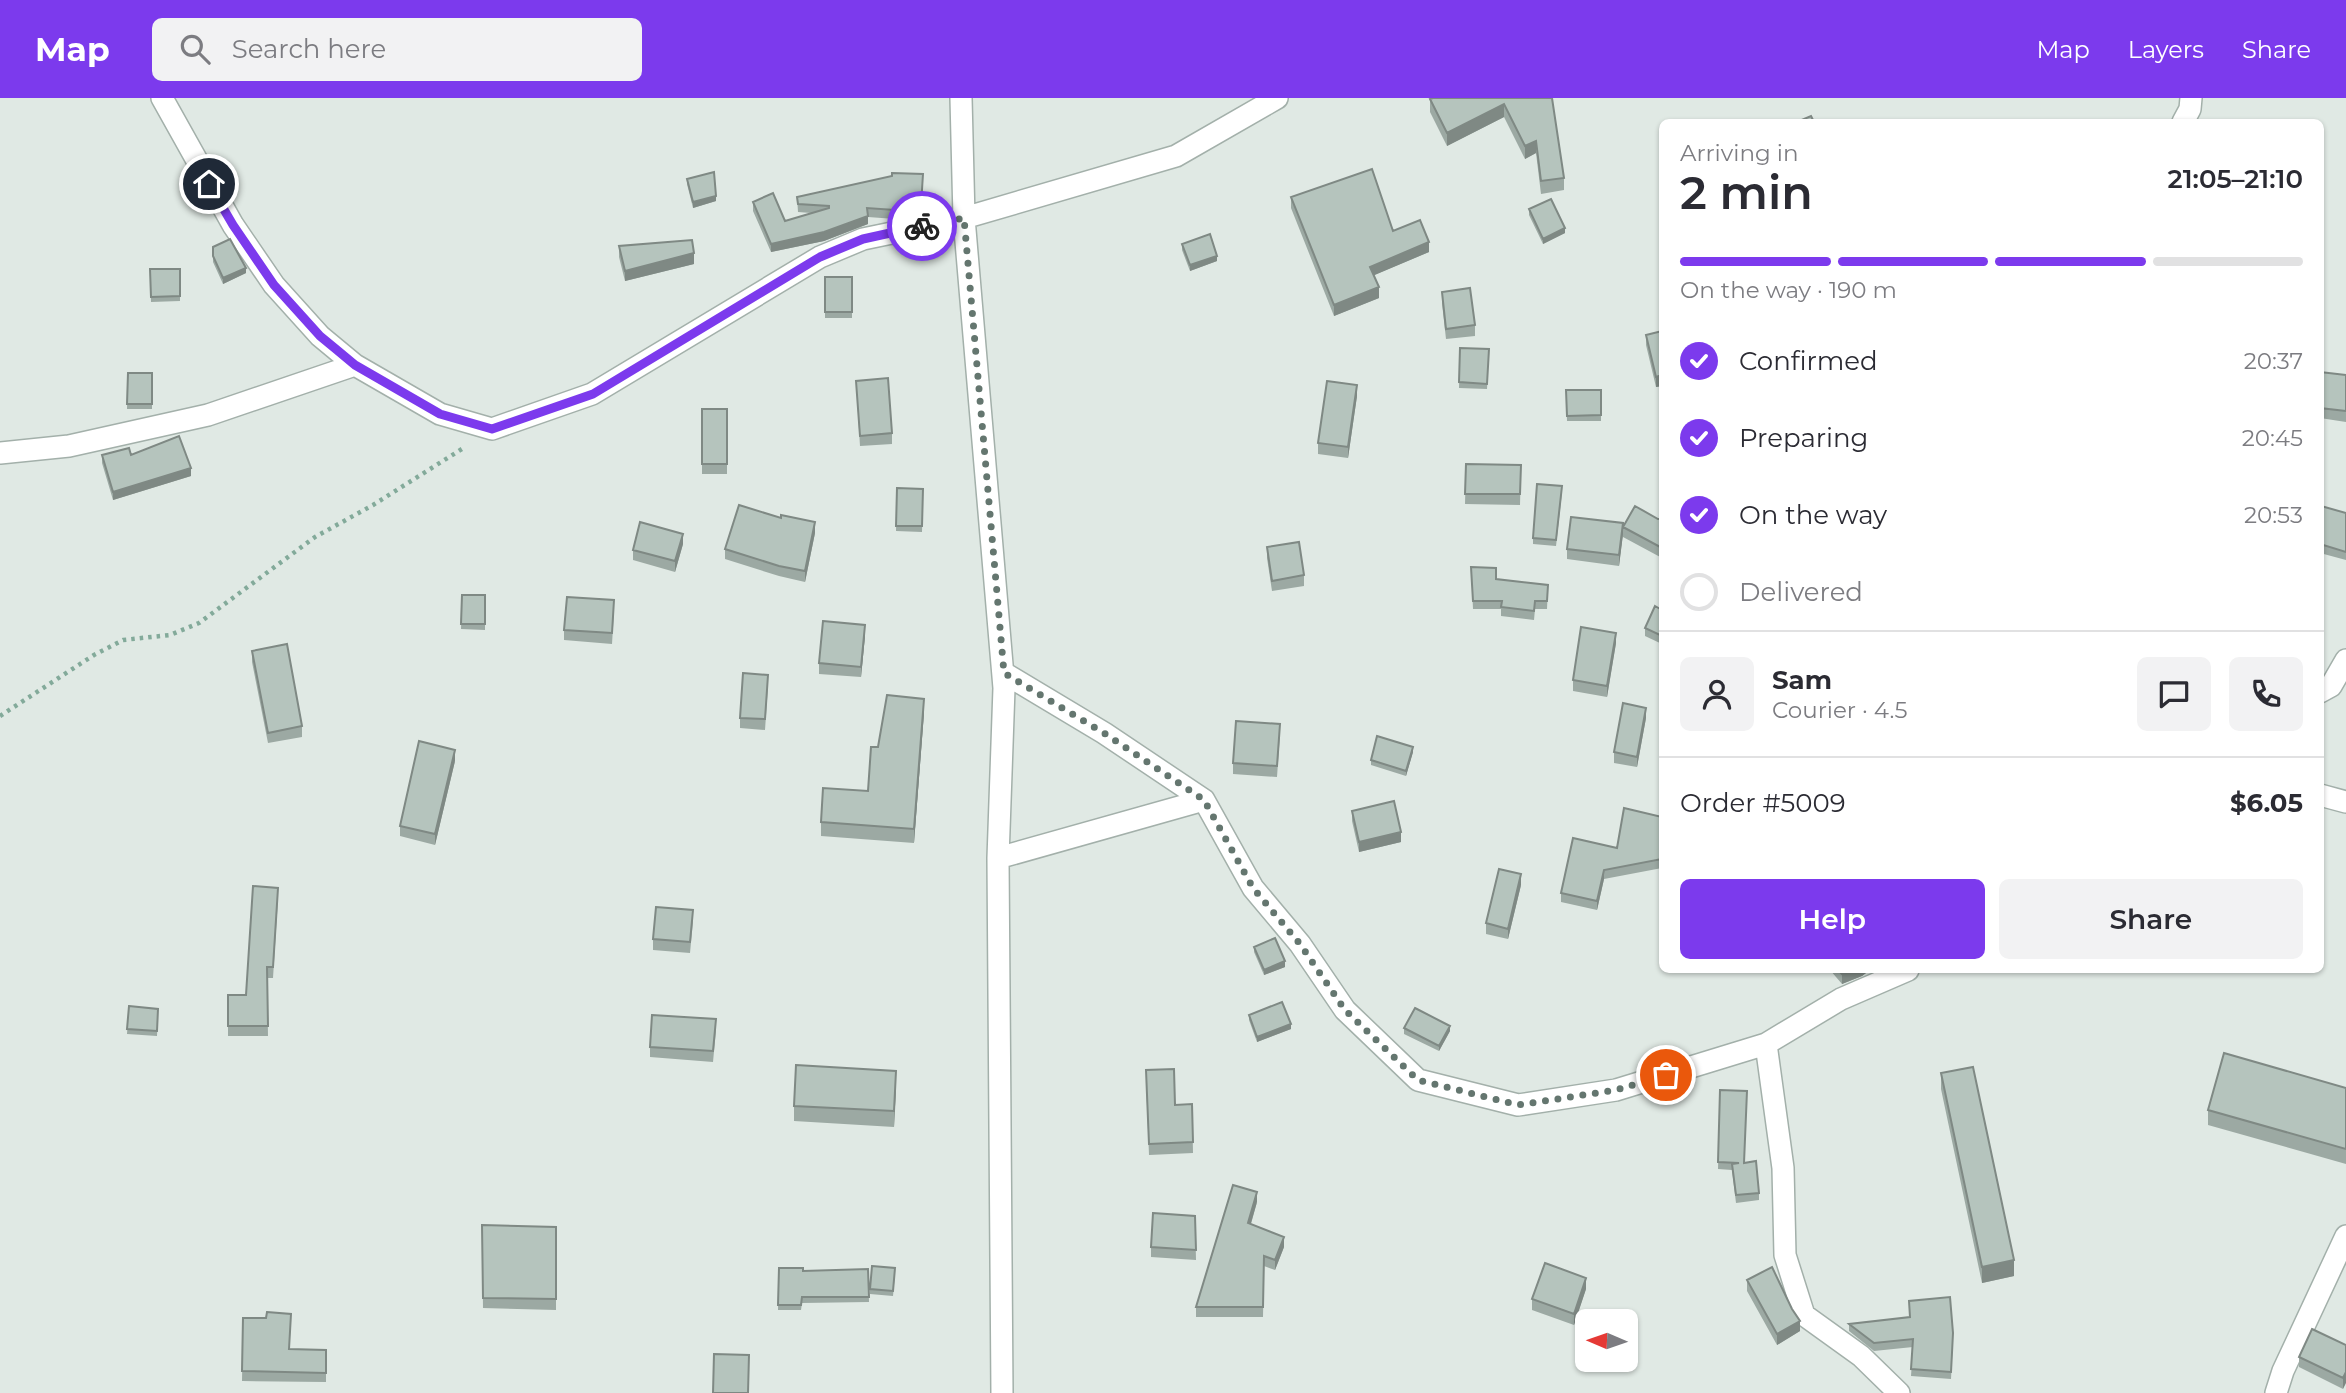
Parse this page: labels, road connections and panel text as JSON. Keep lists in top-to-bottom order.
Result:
{
  "north": "left",
  "page": {
    "header": "Map",
    "search": "Search here",
    "nav": ["Map", "Layers", "Share"],
    "heading": ["2 min", "Arriving in", "21:05–21:10"],
    "panel": [
      "Sam",
      "Courier · 4.5",
      "Order #5009",
      "$6.05"
    ],
    "bar": "On the way · 190 m",
    "list": [
      ["Confirmed", "20:37"],
      ["Preparing", "20:45"],
      ["On the way", "20:53"],
      "Delivered"
    ],
    "buttons": ["Help", "Share"]
  }
}
